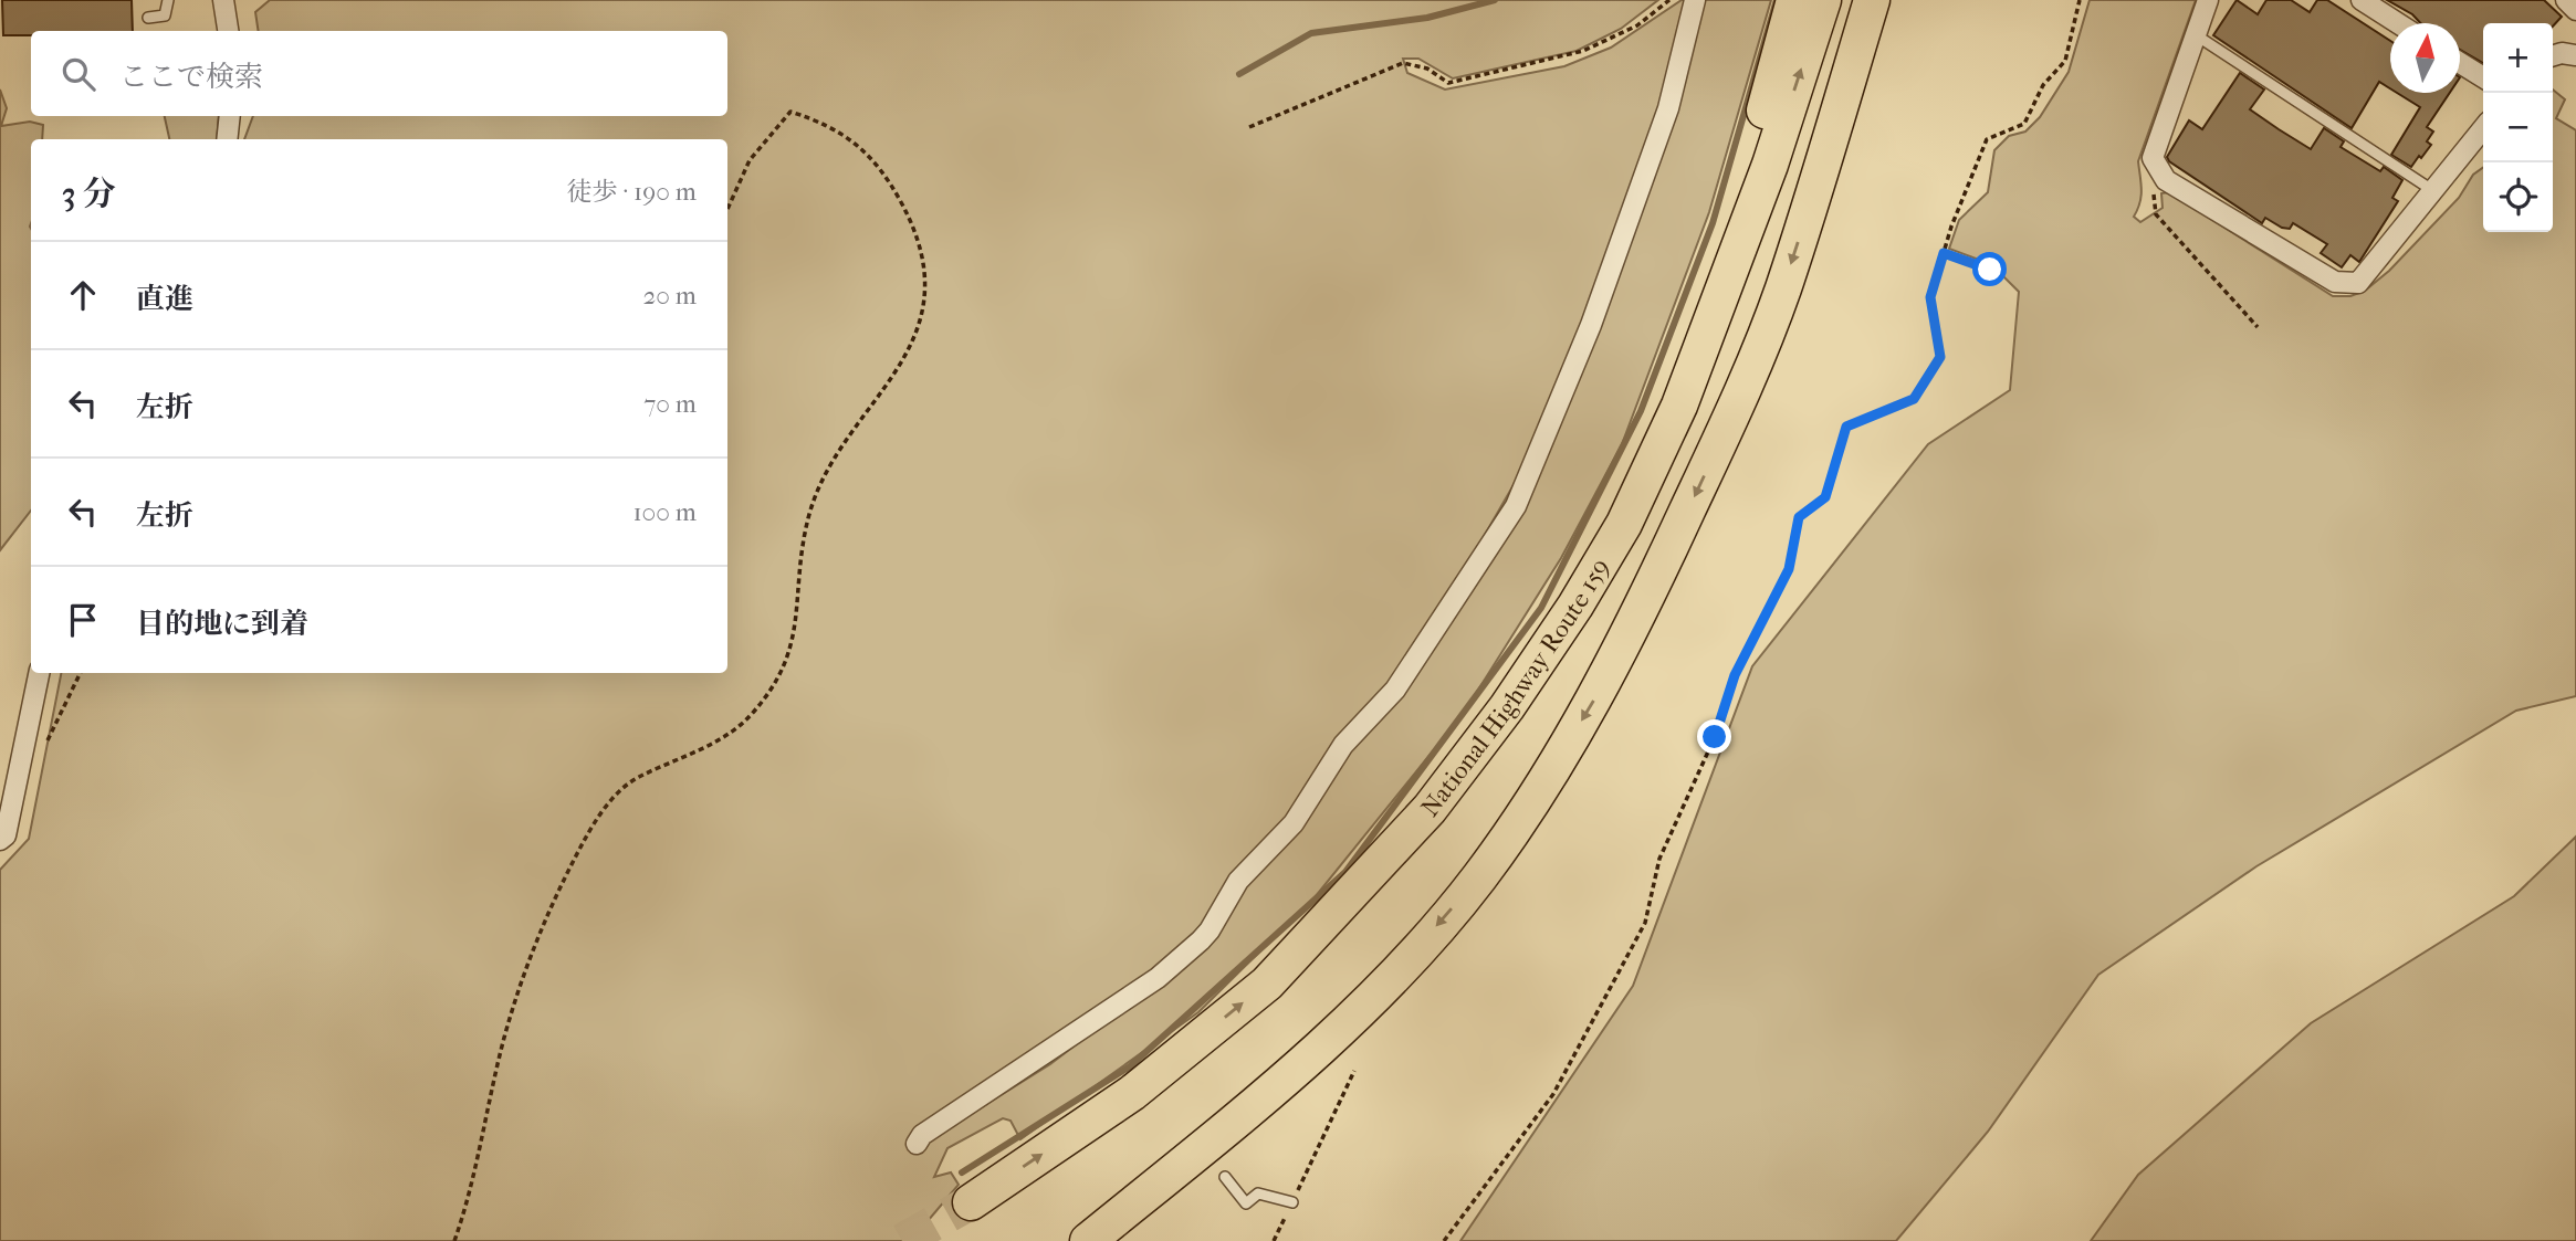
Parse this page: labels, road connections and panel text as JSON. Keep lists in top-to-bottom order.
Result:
{
  "streets": {
    "highway": ["National Highway Route 159"]
  },
  "north": "top",
  "page": {
    "map_buttons": ["+", "−"],
    "search": "ここで検索",
    "heading": ["3 分", "徒歩 · 190 m"],
    "list": [
      ["直進", "20 m"],
      ["左折", "70 m"],
      ["左折", "100 m"],
      "目的地に到着"
    ]
  }
}
